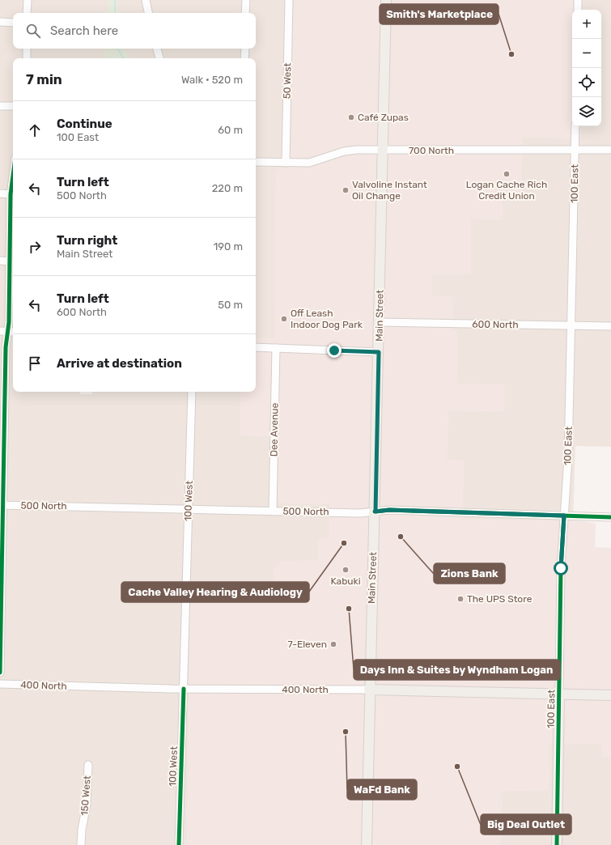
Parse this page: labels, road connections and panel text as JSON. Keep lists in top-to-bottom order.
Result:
{
  "streets": {
    "main road": ["100 East", "Main Street", "400 North"],
    "street": [
      "50 West",
      "700 North",
      "600 North",
      "Dee Avenue",
      "100 West",
      "500 North",
      "150 West"
    ]
  },
  "crossings": [
    ["50 West", "700 North"],
    ["700 North", "100 East"],
    ["700 North", "Main Street"],
    ["100 East", "600 North"],
    ["100 East", "500 North"],
    ["100 East", "400 North"],
    ["Main Street", "600 North"],
    ["Main Street", "500 North"],
    ["Main Street", "400 North"],
    ["Dee Avenue", "500 North"],
    ["100 West", "500 North"],
    ["100 West", "400 North"]
  ],
  "places": [
    "Smith's Marketplace",
    "Café Zupas",
    "Logan Cache Rich Credit Union",
    "Valvoline Instant Oil Change",
    "Off Leash Indoor Dog Park",
    "Zions Bank",
    "Cache Valley Hearing & Audiology",
    "Kabuki",
    "The UPS Store",
    "Days Inn & Suites by Wyndham Logan",
    "7-Eleven",
    "WaFd Bank",
    "Big Deal Outlet"
  ],
  "page": {
    "map_buttons": ["+", "−"],
    "search": "Search here",
    "heading": ["7 min", "Walk · 520 m"],
    "list": [
      ["Continue", "100 East", "60 m"],
      ["Turn left", "500 North", "220 m"],
      ["Turn right", "Main Street", "190 m"],
      ["Turn left", "600 North", "50 m"],
      "Arrive at destination"
    ]
  }
}
